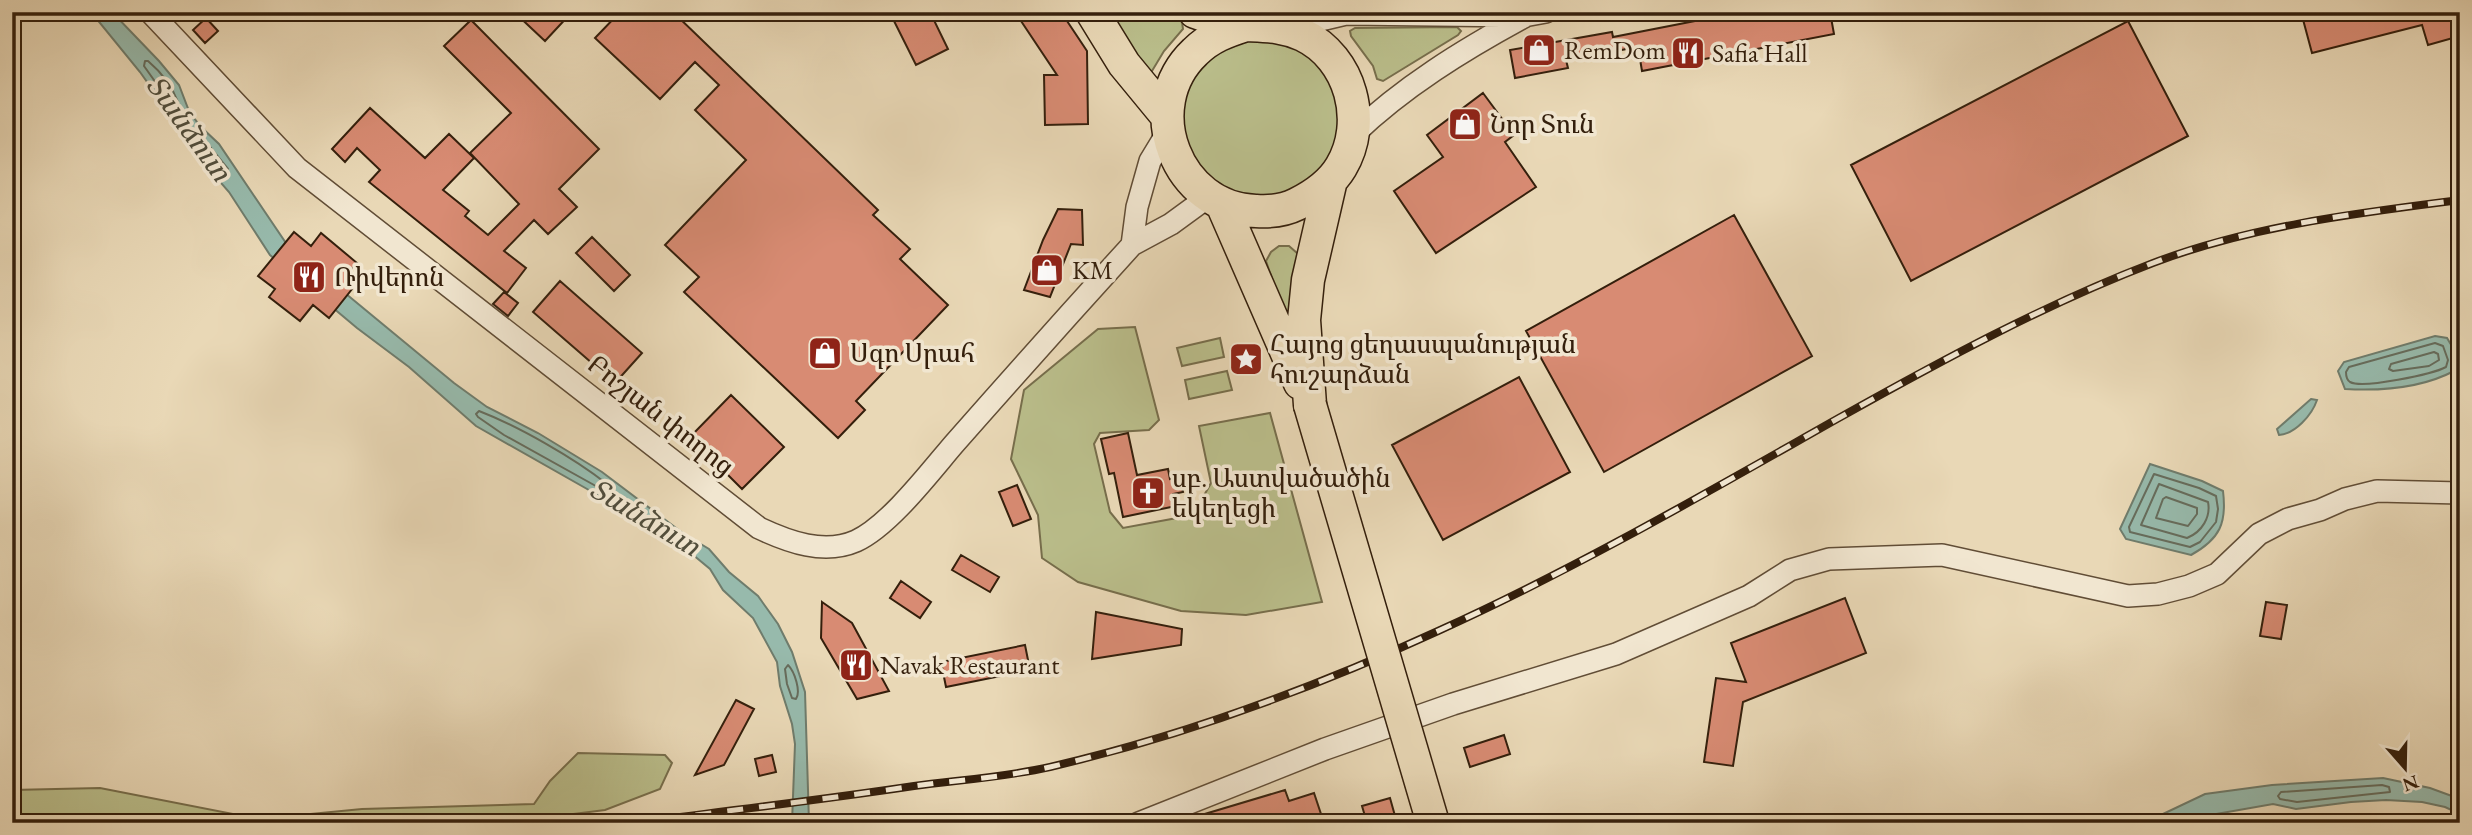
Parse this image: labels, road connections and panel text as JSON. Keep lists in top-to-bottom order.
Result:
{
  "streets": {
    "street": ["Բոշյան փողոց"]
  },
  "water": ["Տանձուտ"],
  "places": {
    "shop": [
      "RemDom",
      "Նոր Տուն",
      "KM",
      "Սգո Սրահ"
    ],
    "restaurant": ["Safia Hall", "Ռիվերոն", "Navak Restaurant"],
    "place": ["Հայոց ցեղասպանության հուշարձան"],
    "church": ["սբ. Աստվածածին եկեղեցի"]
  },
  "north": "bottom"
}
